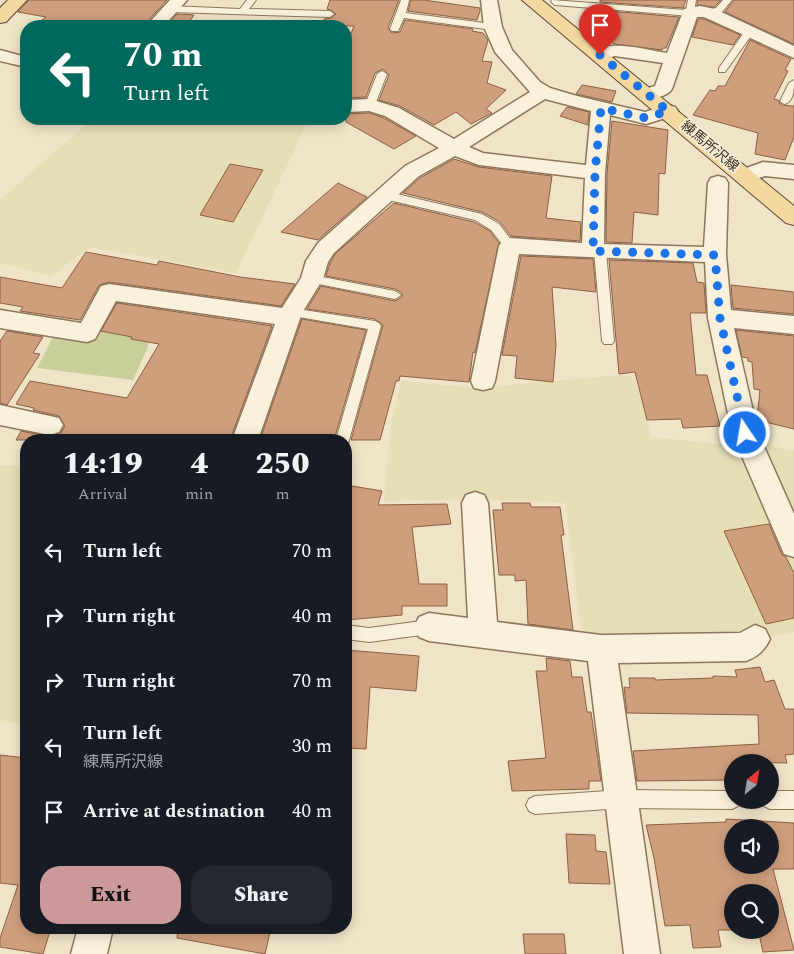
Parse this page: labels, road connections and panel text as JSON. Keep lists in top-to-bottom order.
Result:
{
  "streets": {
    "main road": ["練馬所沢線"]
  },
  "north": "top right",
  "page": {
    "turn": ["70 m", "Turn left"],
    "eta": [
      "14:19",
      "Arrival",
      "4",
      "min",
      "250",
      "m"
    ],
    "list": [
      {
        "name": "Turn left",
        "value": "70 m"
      },
      {
        "name": "Turn right",
        "value": "40 m"
      },
      {
        "name": "Turn right",
        "value": "70 m"
      },
      {
        "name": "Turn left",
        "note": "練馬所沢線",
        "value": "30 m"
      },
      {
        "name": "Arrive at destination",
        "value": "40 m"
      }
    ],
    "buttons": ["Exit", "Share"]
  }
}
